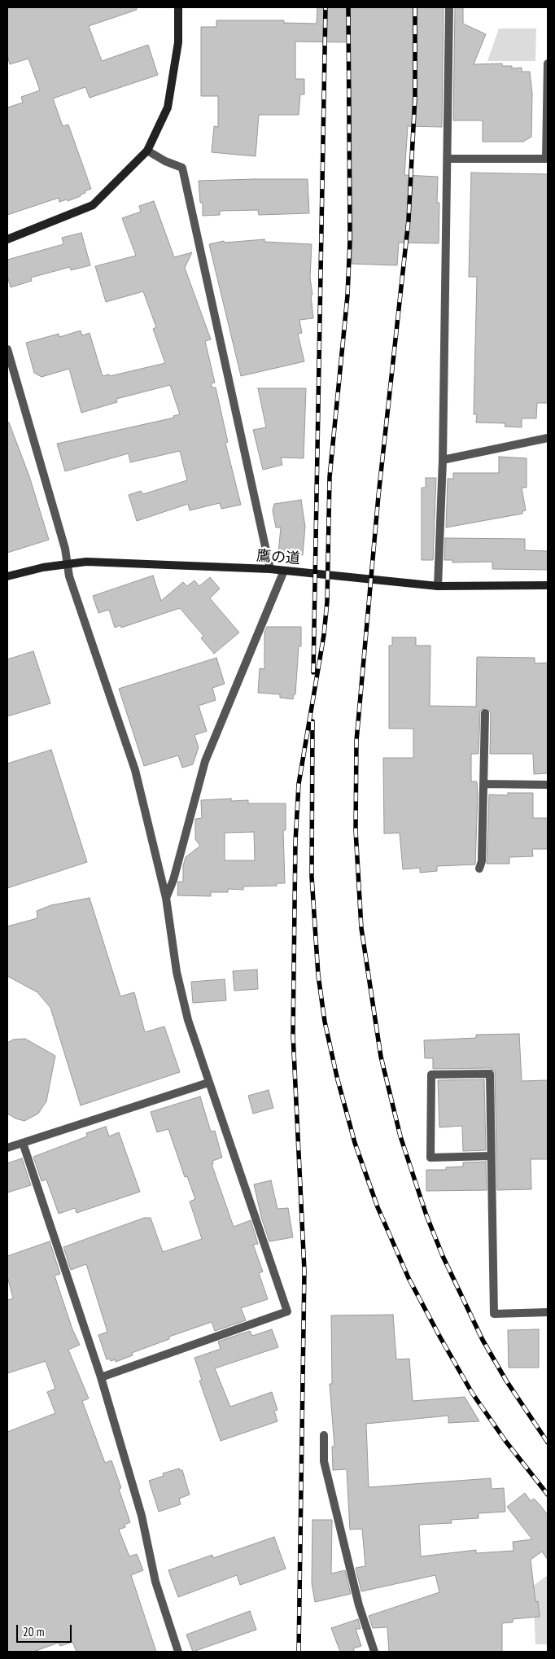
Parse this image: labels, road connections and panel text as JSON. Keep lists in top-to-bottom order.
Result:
{
  "streets": {
    "street": ["鷹の道"]
  },
  "scale_bar": "20 m"
}
